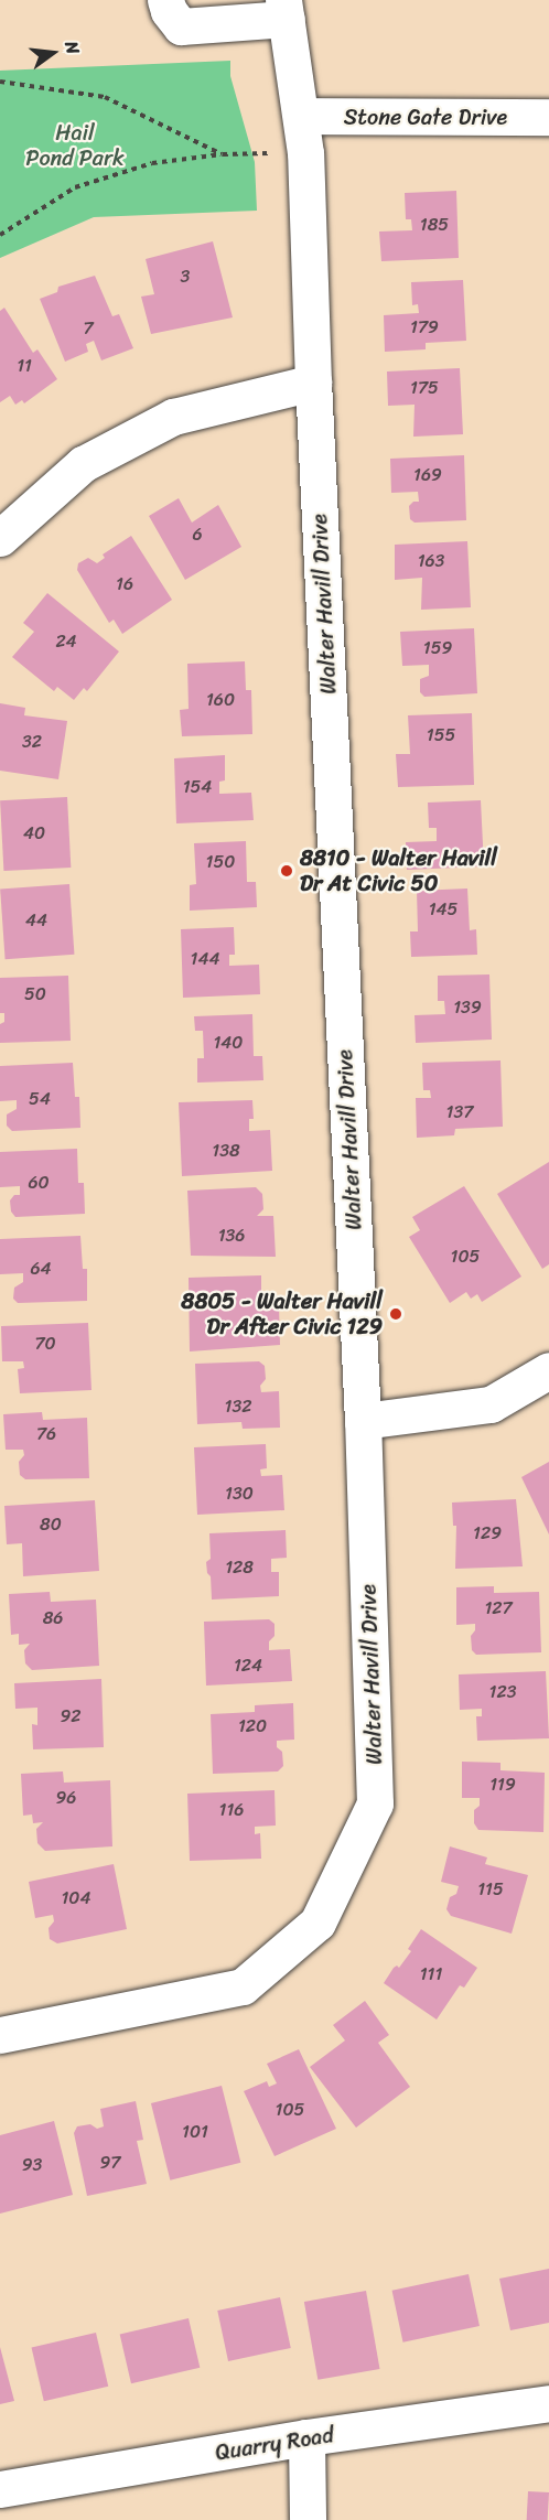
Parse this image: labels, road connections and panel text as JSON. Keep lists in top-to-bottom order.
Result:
{
  "streets": {
    "street": ["Stone Gate Drive", "Walter Havill Drive", "Quarry Road"]
  },
  "crossings": [
    ["Stone Gate Drive", "Walter Havill Drive"]
  ],
  "parks": ["Hail Pond Park"],
  "places": ["8810 - Walter Havill Dr At Civic 50", "8805 - Walter Havill Dr After Civic 129"],
  "house_numbers": [
    "185",
    "3",
    "179",
    "7",
    "11",
    "175",
    "169",
    "6",
    "163",
    "16",
    "24",
    "159",
    "160",
    "155",
    "32",
    "154",
    "40",
    "150",
    "145",
    "44",
    "144",
    "50",
    "139",
    "140",
    "54",
    "137",
    "138",
    "60",
    "136",
    "105",
    "64",
    "70",
    "132",
    "76",
    "130",
    "80",
    "129",
    "128",
    "127",
    "86",
    "124",
    "123",
    "92",
    "120",
    "119",
    "96",
    "116",
    "115",
    "104",
    "111",
    "105",
    "101",
    "97",
    "93"
  ],
  "north": "right"
}
